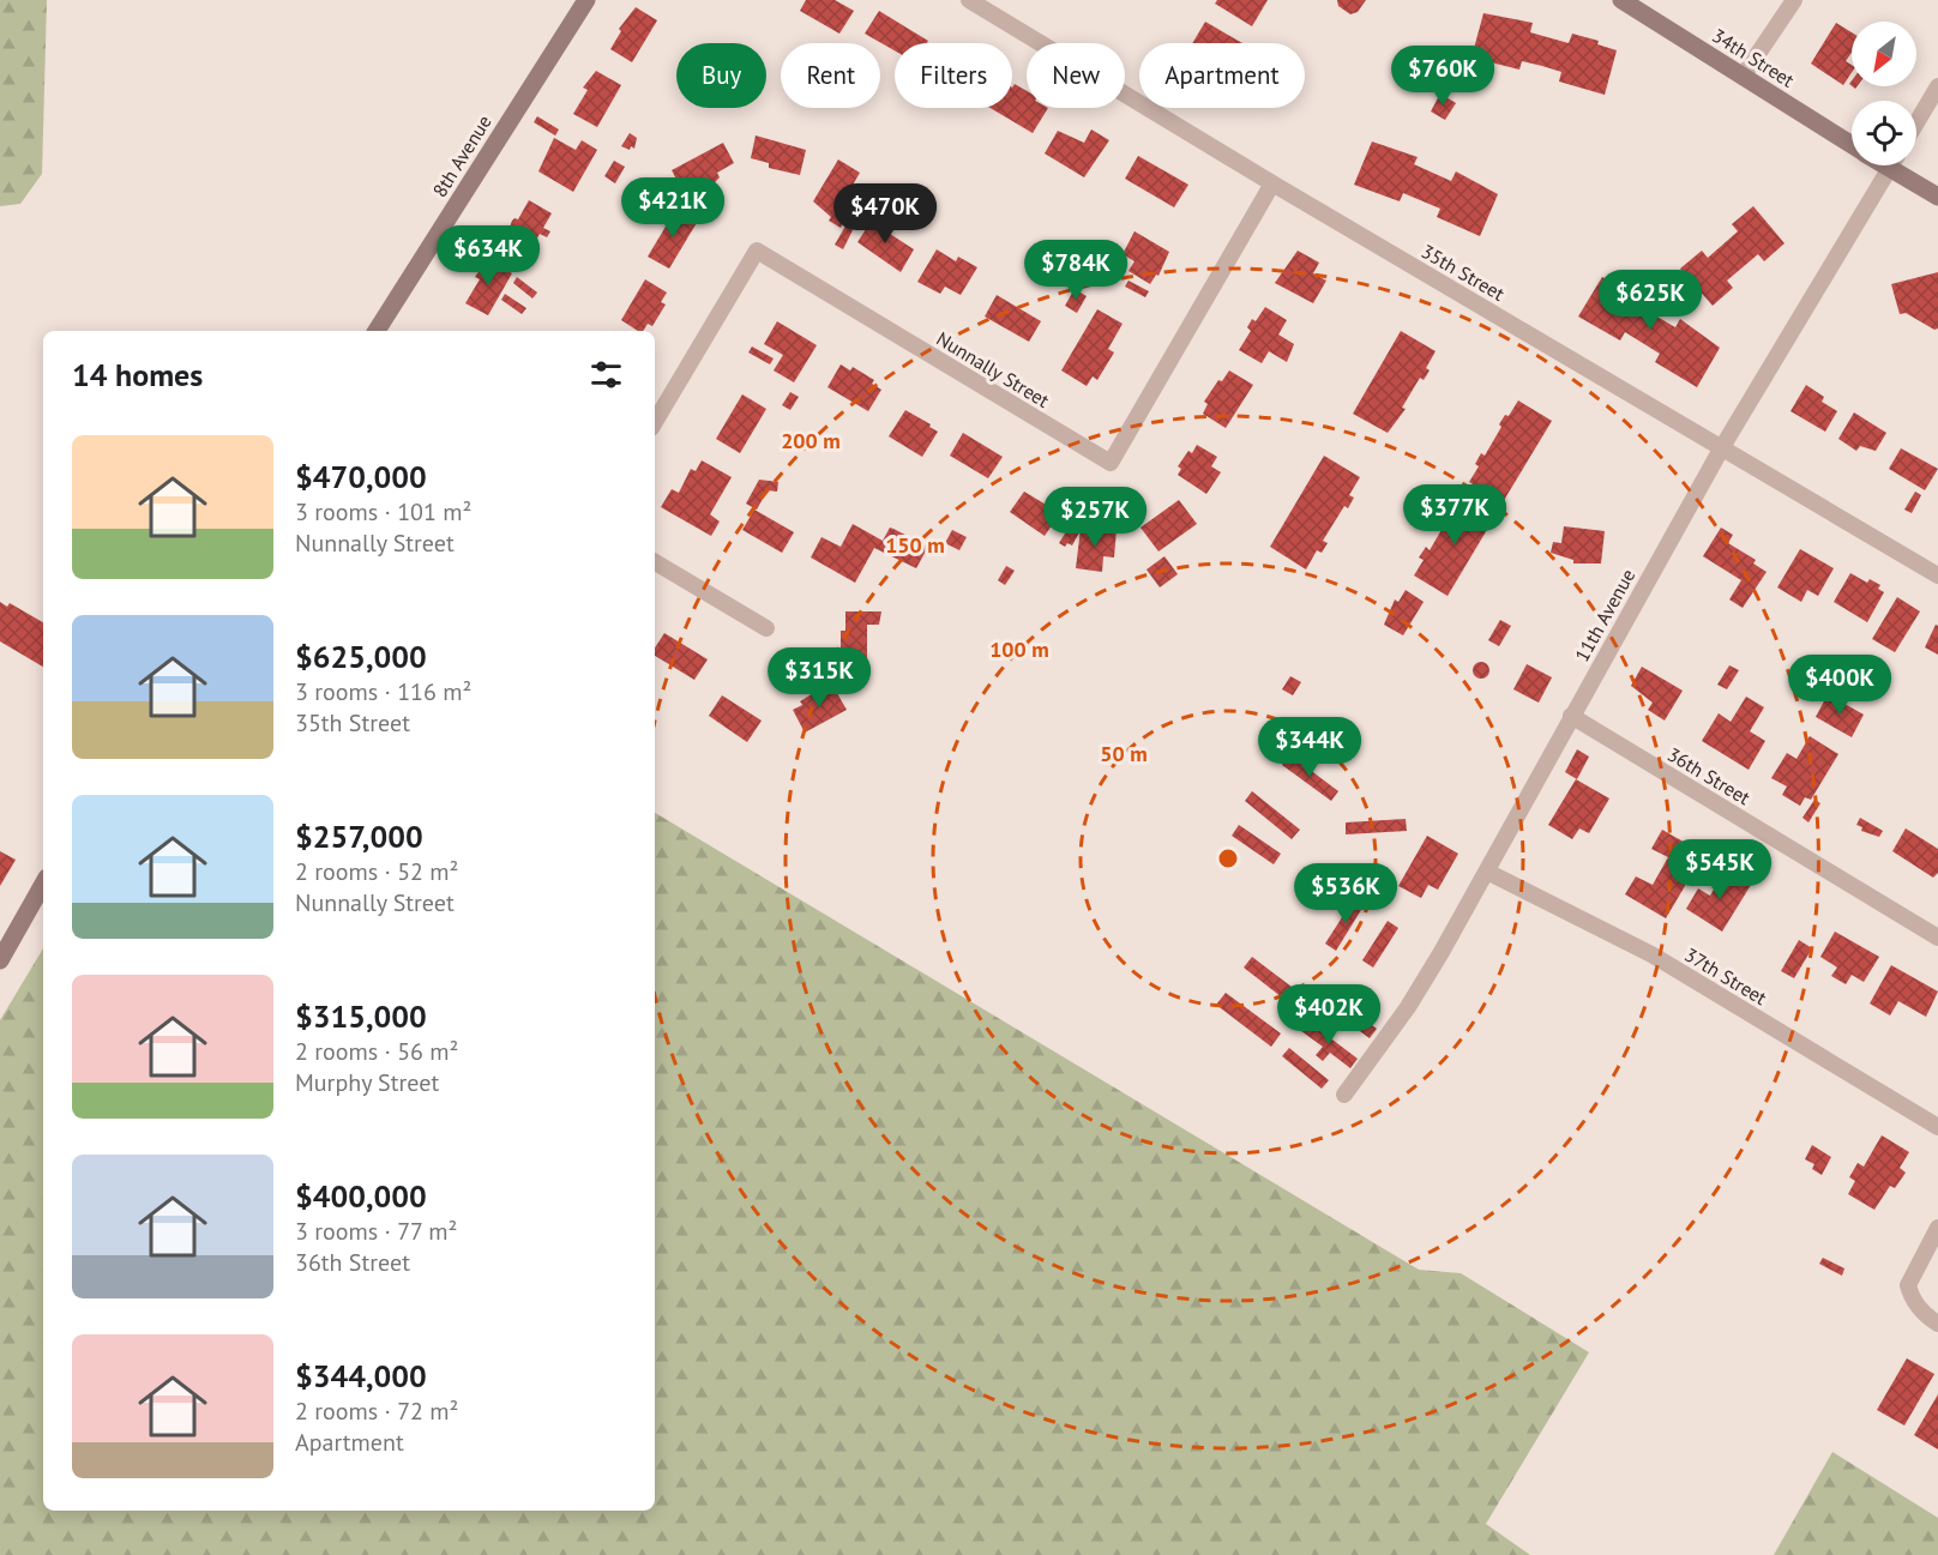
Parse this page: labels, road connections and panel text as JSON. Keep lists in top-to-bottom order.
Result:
{
  "streets": {
    "street": [
      "34th Street",
      "8th Avenue",
      "35th Street",
      "Nunnally Street",
      "11th Avenue",
      "36th Street",
      "37th Street"
    ]
  },
  "crossings": [
    ["35th Street", "Nunnally Street"],
    ["35th Street", "11th Avenue"],
    ["11th Avenue", "36th Street"],
    ["11th Avenue", "37th Street"]
  ],
  "north": "bottom left",
  "page": {
    "chip": [
      "Buy",
      "Rent",
      "Filters",
      "New",
      "Apartment"
    ],
    "price": [
      "$760K",
      "$421K",
      "$470K",
      "$634K",
      "$784K",
      "$625K",
      "$377K",
      "$257K",
      "$315K",
      "$400K",
      "$344K",
      "$545K",
      "$536K",
      "$402K"
    ],
    "heading": "14 homes",
    "list": [
      {
        "name": "$470,000",
        "note": "3 rooms · 101 m² · Nunnally Street"
      },
      {
        "name": "$625,000",
        "note": "3 rooms · 116 m² · 35th Street"
      },
      {
        "name": "$257,000",
        "note": "2 rooms · 52 m² · Nunnally Street"
      },
      {
        "name": "$315,000",
        "note": "2 rooms · 56 m² · Murphy Street"
      },
      {
        "name": "$400,000",
        "note": "3 rooms · 77 m² · 36th Street"
      },
      {
        "name": "$344,000",
        "note": "2 rooms · 72 m² · Apartment"
      }
    ]
  },
  "rings": [
    "200 m",
    "150 m",
    "100 m",
    "50 m"
  ]
}
